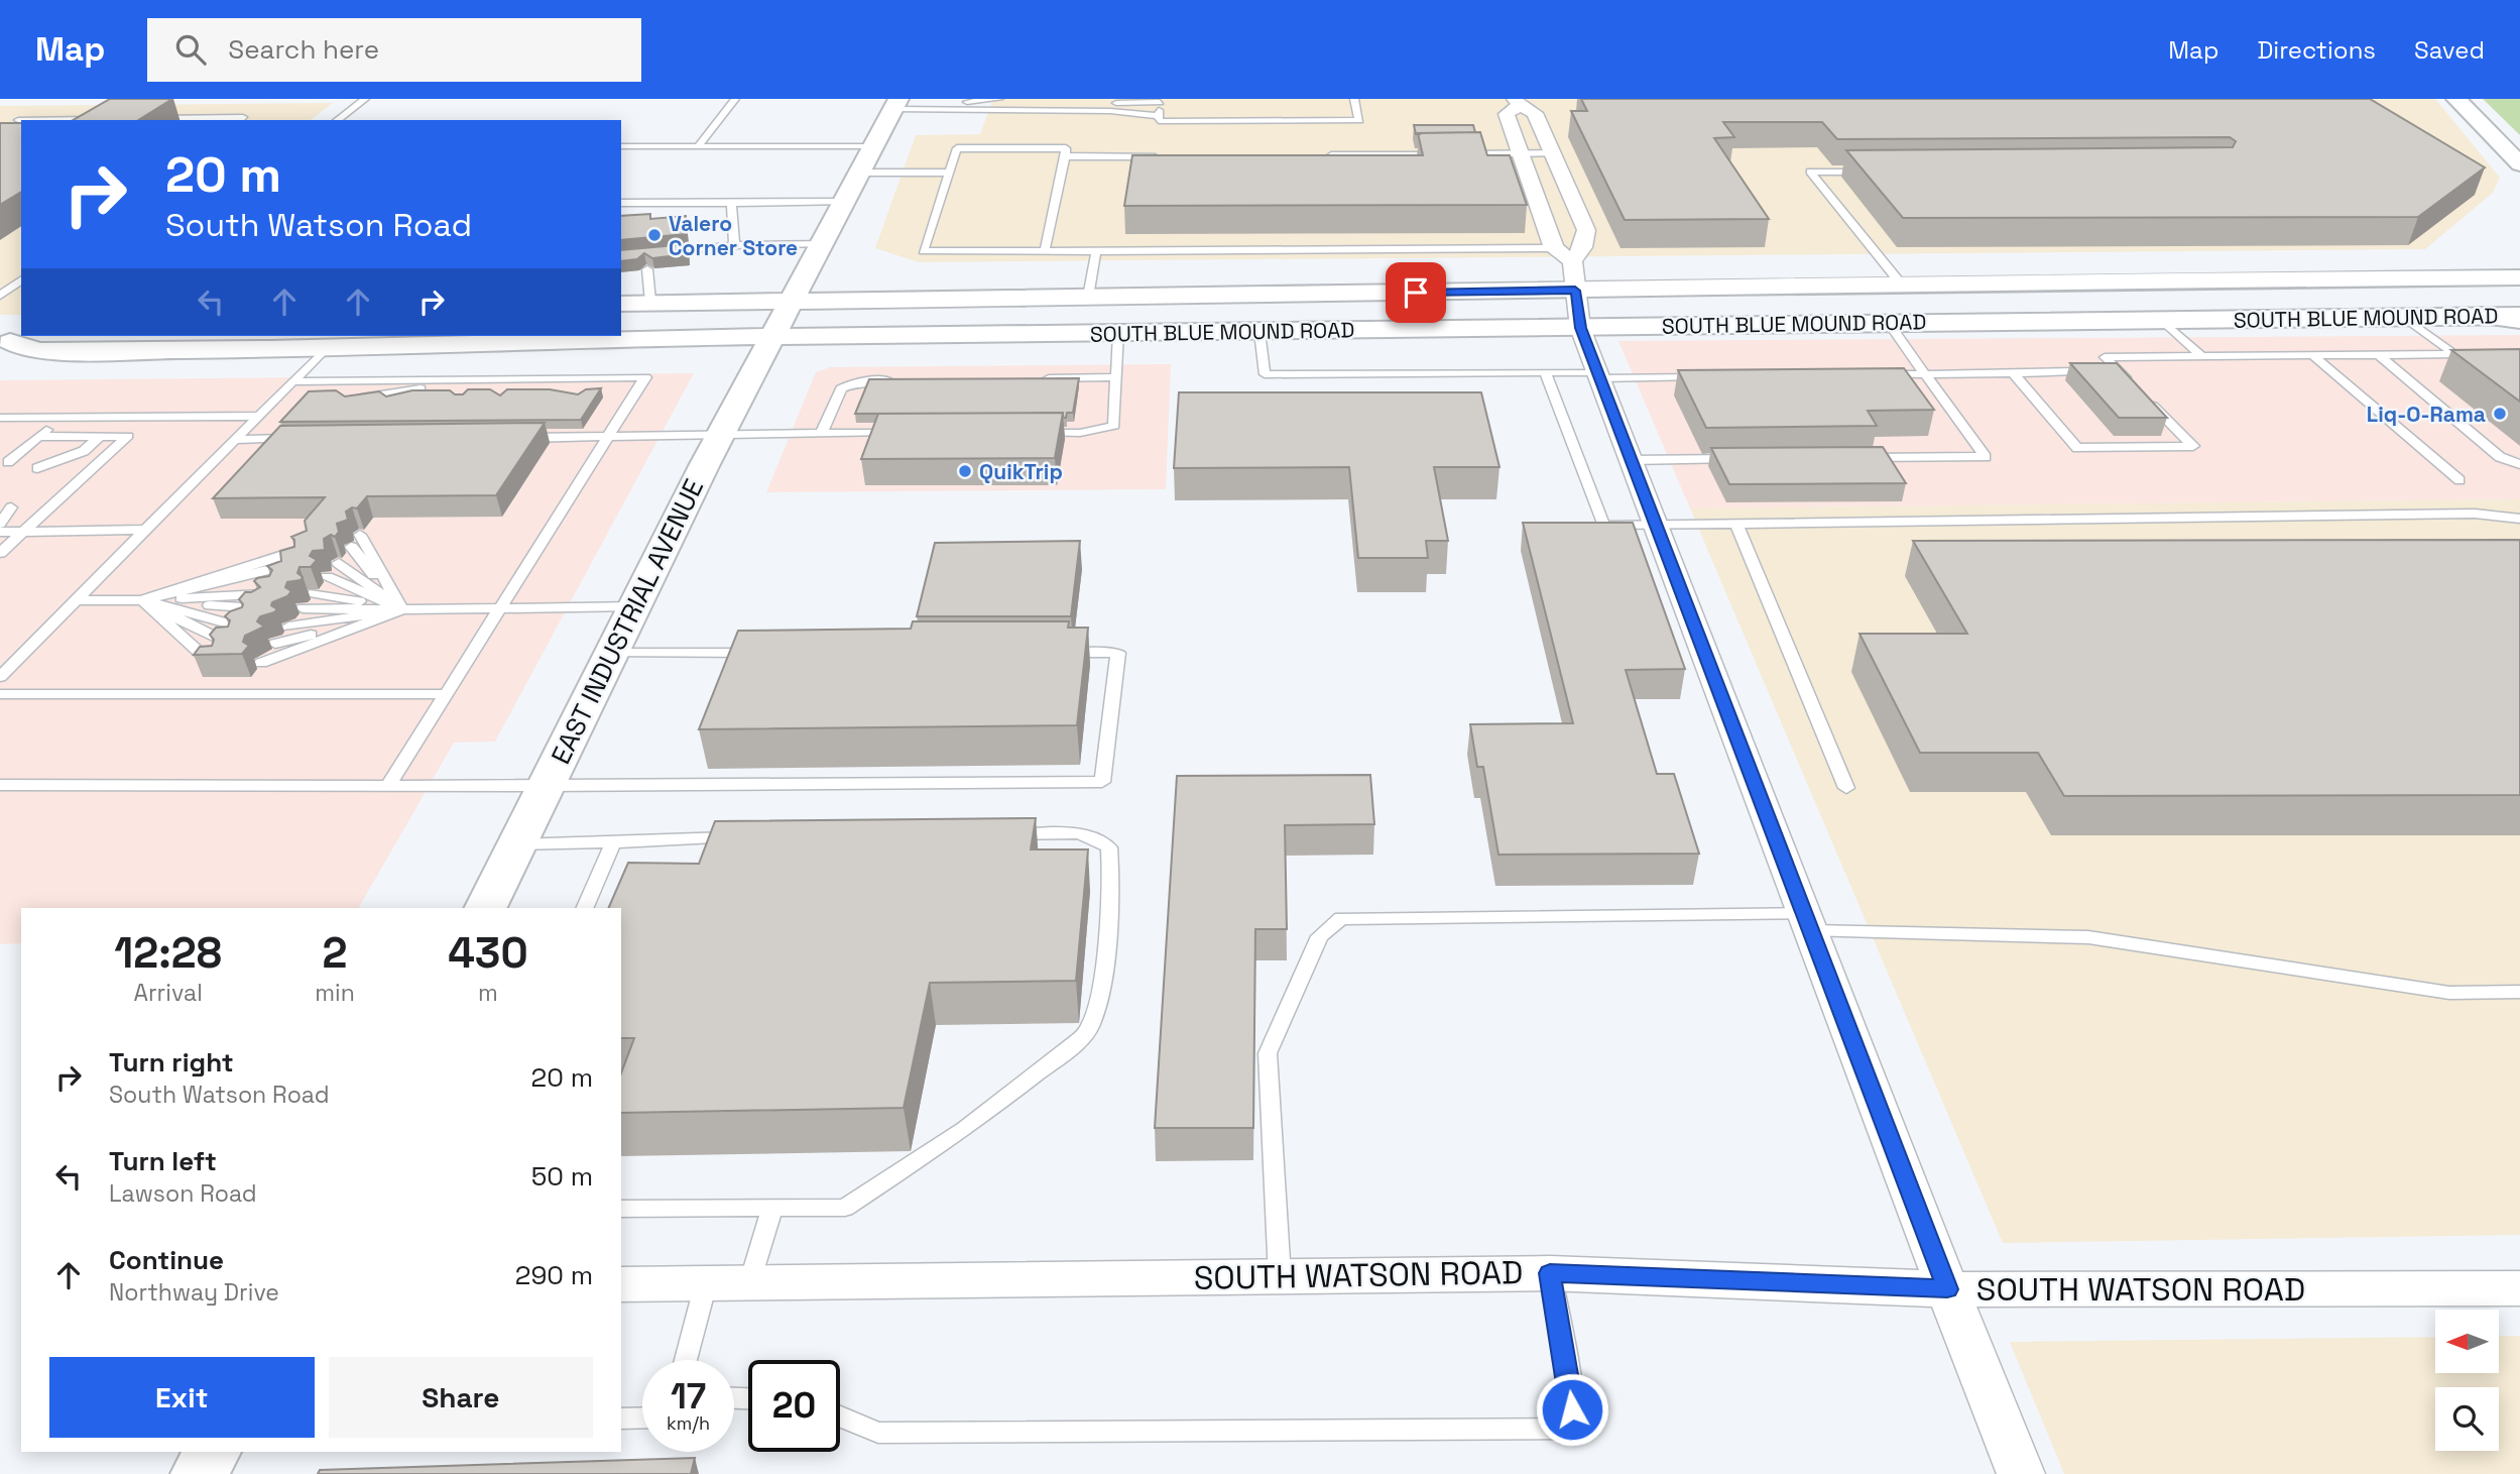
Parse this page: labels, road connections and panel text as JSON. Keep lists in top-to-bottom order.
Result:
{
  "streets": {
    "main road": ["SOUTH BLUE MOUND ROAD", "EAST INDUSTRIAL AVENUE"],
    "street": ["SOUTH WATSON ROAD"]
  },
  "crossings": [
    ["SOUTH BLUE MOUND ROAD", "EAST INDUSTRIAL AVENUE"]
  ],
  "places": ["Valero Corner Store", "Liq-O-Rama", "QuikTrip"],
  "north": "left",
  "page": {
    "header": "Map",
    "search": "Search here",
    "nav": ["Map", "Directions", "Saved"],
    "turn": ["20 m", "South Watson Road"],
    "eta": [
      "12:28",
      "Arrival",
      "2",
      "min",
      "430",
      "m"
    ],
    "list": [
      {
        "name": "Turn right",
        "note": "South Watson Road",
        "value": "20 m"
      },
      {
        "name": "Turn left",
        "note": "Lawson Road",
        "value": "50 m"
      },
      {
        "name": "Continue",
        "note": "Northway Drive",
        "value": "290 m"
      }
    ],
    "buttons": ["Exit", "Share"],
    "speed": "17 km/h",
    "limit": "20"
  }
}
